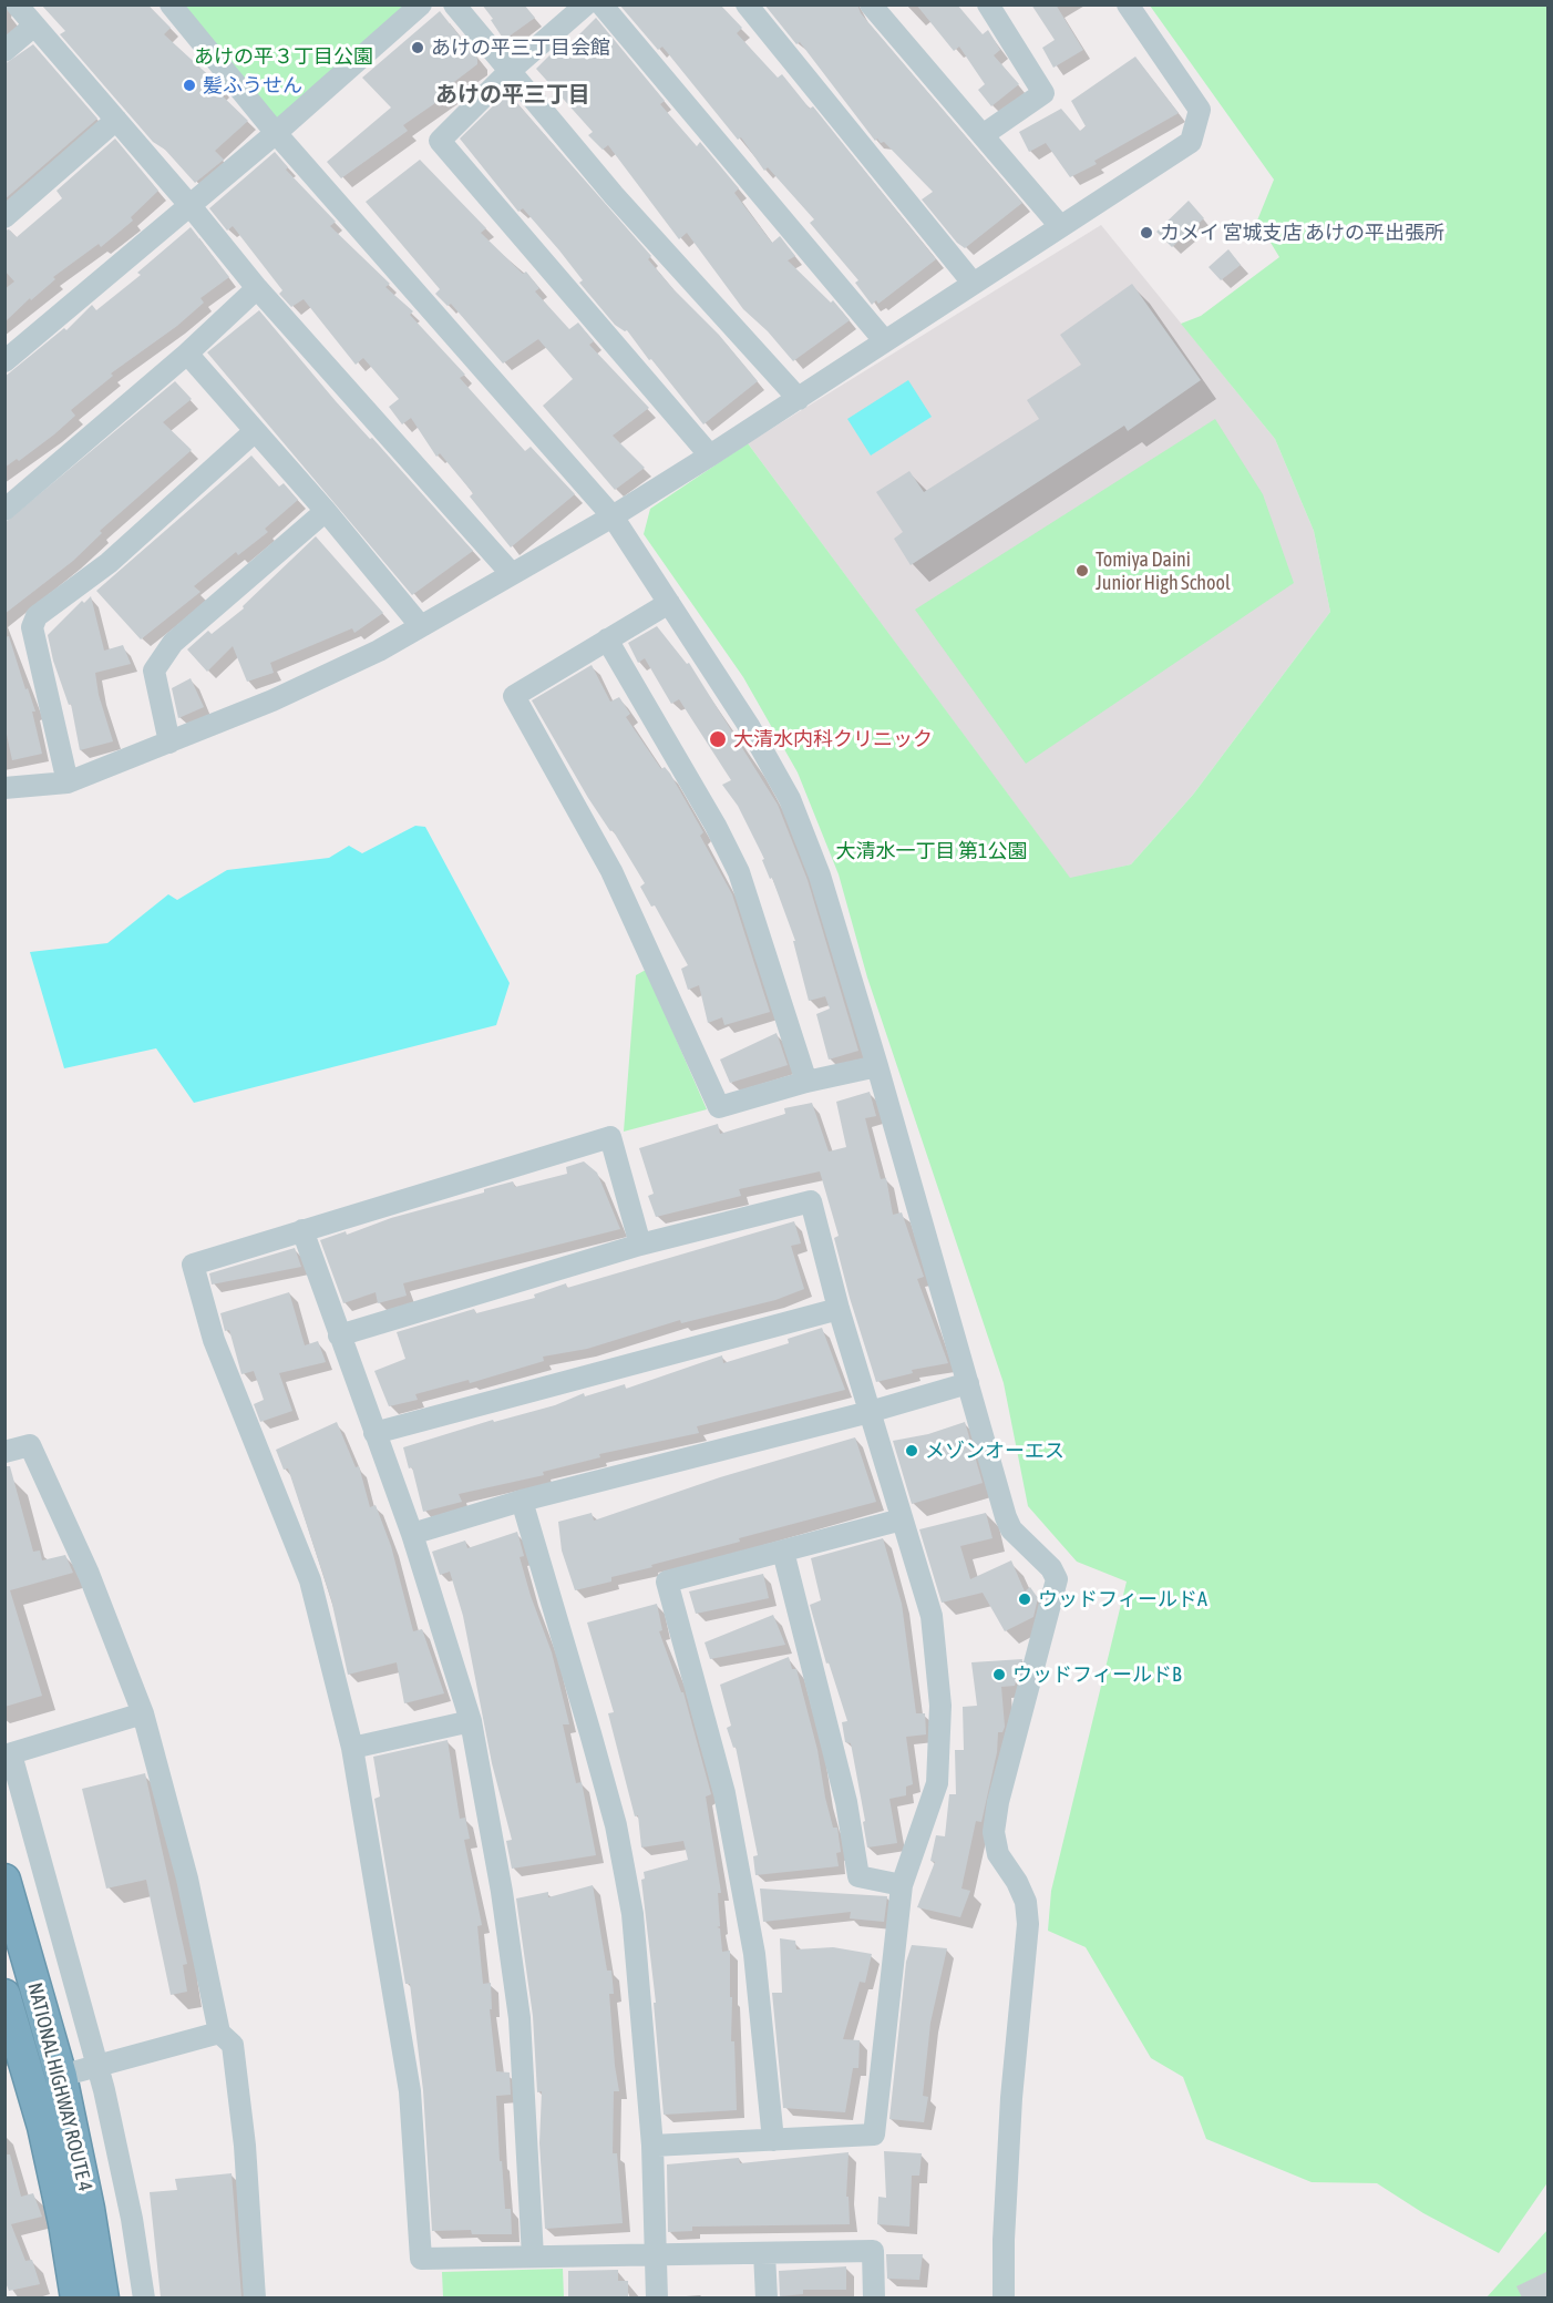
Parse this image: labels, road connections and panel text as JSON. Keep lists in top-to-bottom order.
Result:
{
  "streets": {
    "highway": ["NATIONAL HIGHWAY ROUTE 4"]
  },
  "districts": ["あけの平三丁目"],
  "parks": ["あけの平３丁目公園", "大清水一丁目 第1公園"],
  "places": [
    "あけの平三丁目会館",
    "髪ふうせん",
    "カメイ 宮城支店 あけの平出張所",
    "Tomiya Daini Junior High School",
    "大清水内科クリニック",
    "メゾンオーエス",
    "ウッドフィールドA",
    "ウッドフィールドB"
  ]
}
